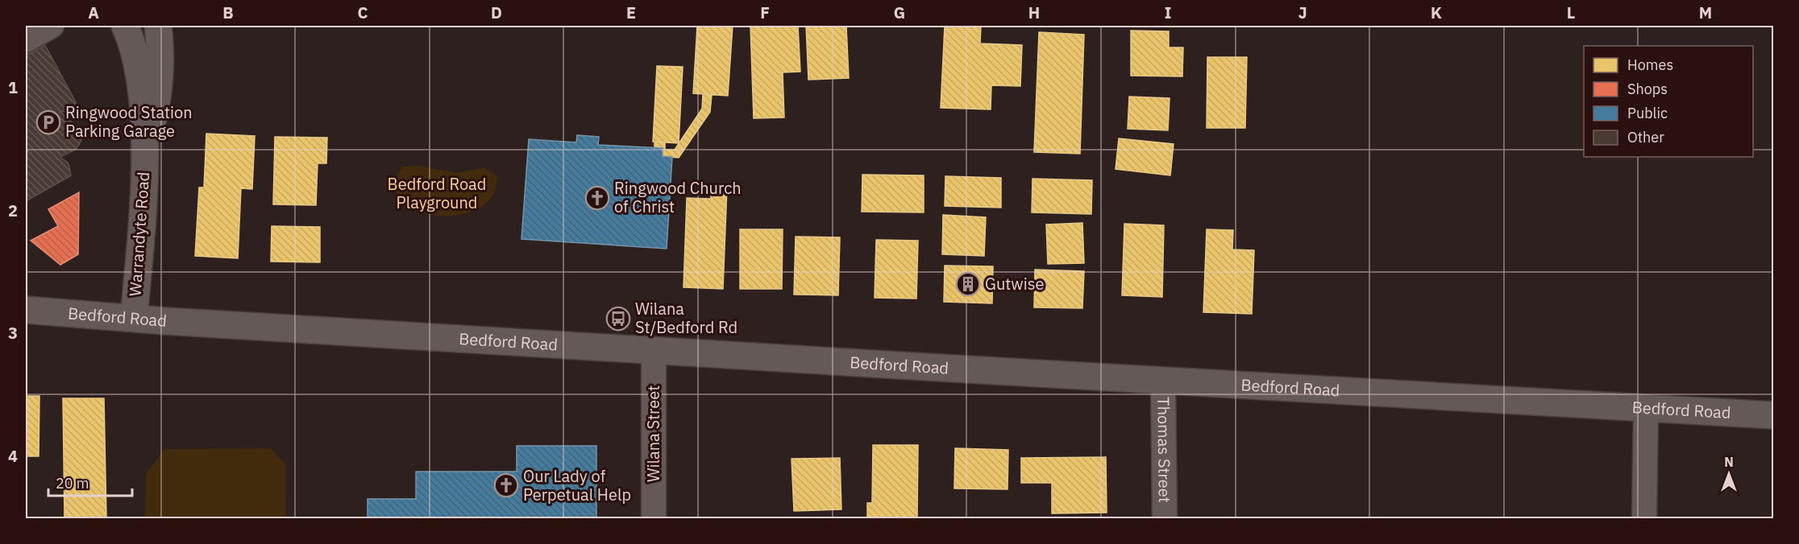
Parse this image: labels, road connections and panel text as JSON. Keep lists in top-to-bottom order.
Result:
{
  "streets": {
    "main road": ["Warrandyte Road", "Bedford Road"],
    "street": ["Wilana Street", "Thomas Street"]
  },
  "crossings": [
    ["Warrandyte Road", "Bedford Road"],
    ["Bedford Road", "Wilana Street"],
    ["Bedford Road", "Thomas Street"]
  ],
  "parks": ["Bedford Road Playground"],
  "places": {
    "parking": ["Ringwood Station Parking Garage"],
    "church": ["Ringwood Church of Christ", "Our Lady of Perpetual Help"],
    "building": ["Gutwise"],
    "bus stop": ["Wilana St/Bedford Rd"]
  },
  "legend": [
    "Homes",
    "Shops",
    "Public",
    "Other"
  ],
  "scale_bar": "20 m",
  "north": "top",
  "grid": {
    "columns": [
      "A",
      "B",
      "C",
      "D",
      "E",
      "F",
      "G",
      "H",
      "I",
      "J",
      "K",
      "L",
      "M"
    ],
    "rows": [
      "1",
      "2",
      "3",
      "4"
    ]
  }
}
